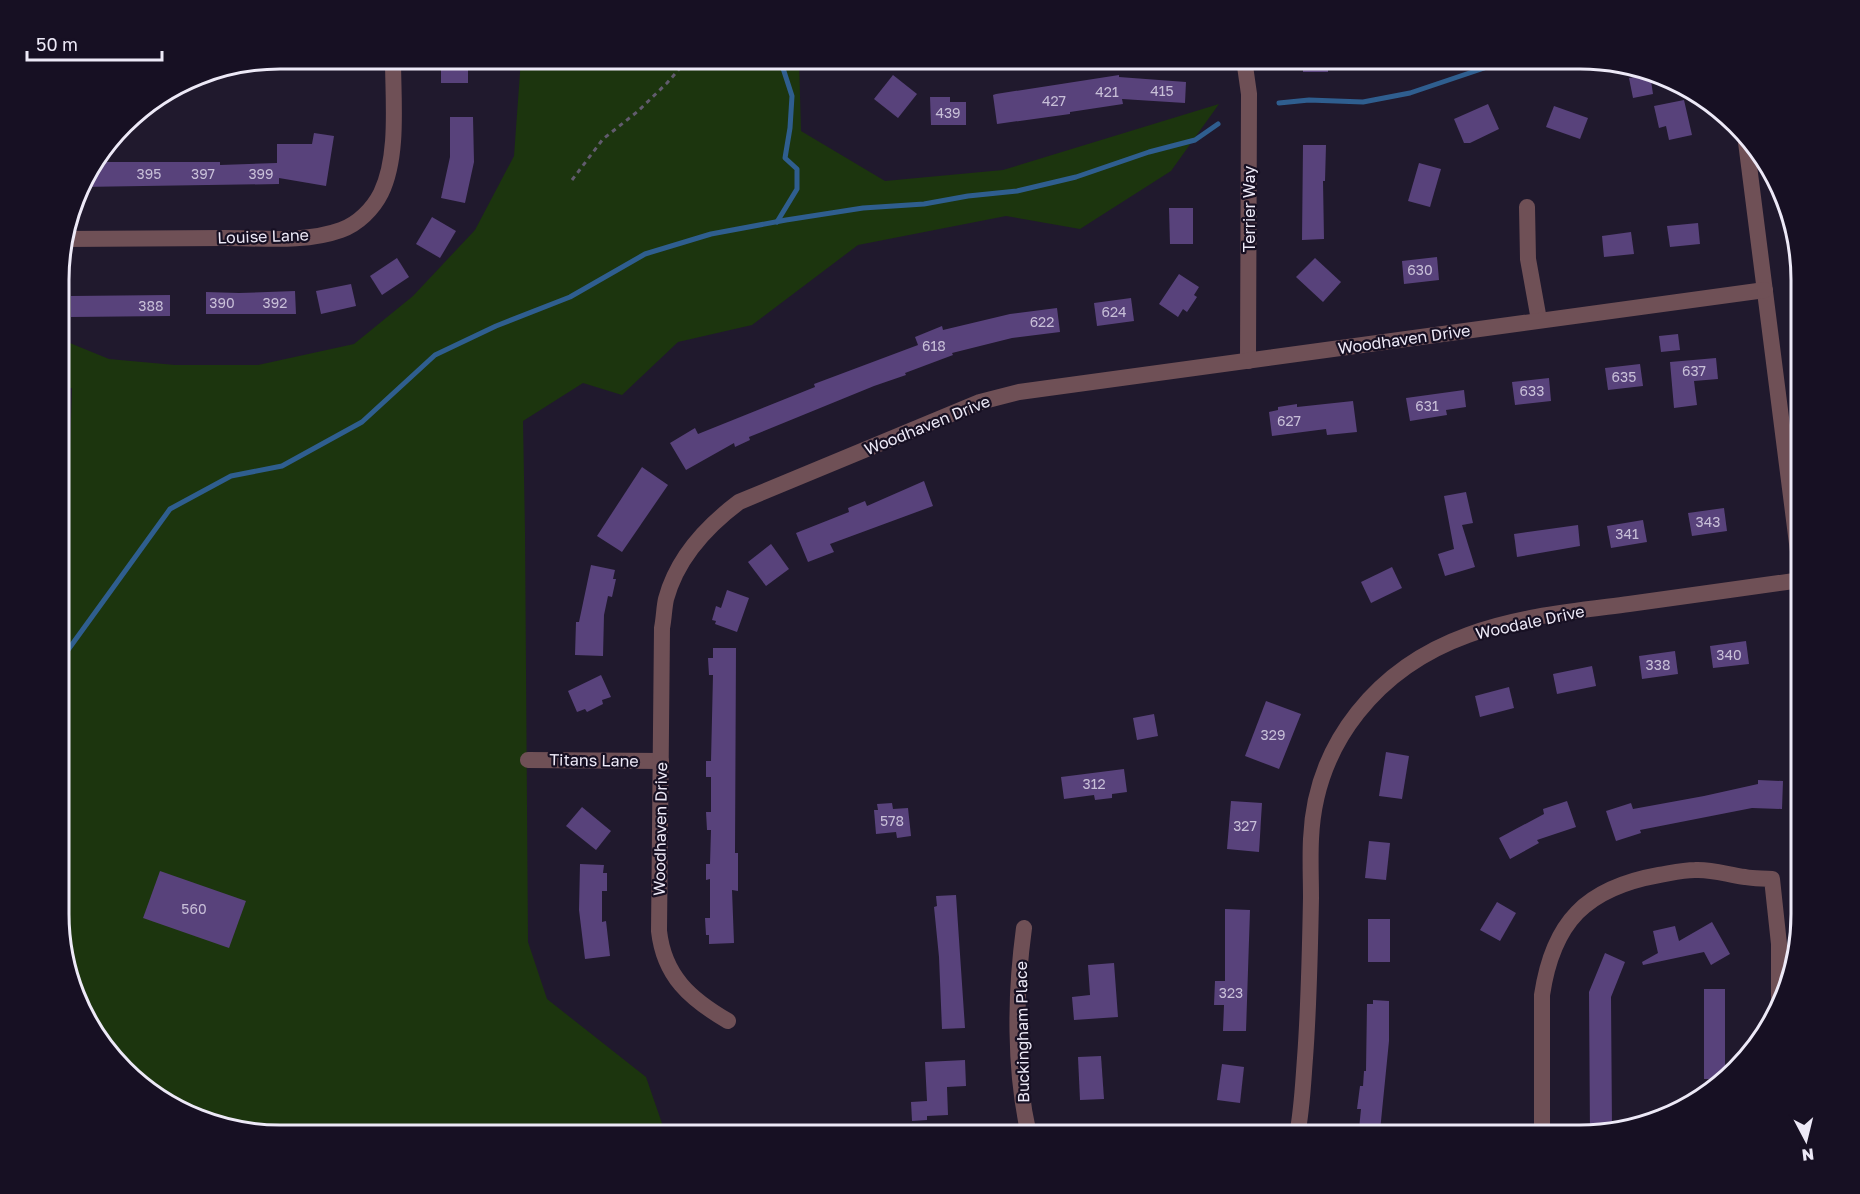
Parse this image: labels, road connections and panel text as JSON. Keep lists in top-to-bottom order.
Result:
{
  "streets": {
    "street": [
      "Terrier Way",
      "Louise Lane",
      "Woodhaven Drive",
      "Woodale Drive",
      "Titans Lane",
      "Buckingham Place"
    ]
  },
  "crossings": [
    ["Terrier Way", "Woodhaven Drive"],
    ["Woodhaven Drive", "Titans Lane"]
  ],
  "house_numbers": [
    "415",
    "421",
    "427",
    "439",
    "395",
    "397",
    "399",
    "630",
    "390",
    "392",
    "388",
    "624",
    "622",
    "618",
    "637",
    "635",
    "633",
    "631",
    "627",
    "343",
    "341",
    "340",
    "338",
    "329",
    "312",
    "578",
    "327",
    "560",
    "323"
  ],
  "scale_bar": "50 m",
  "north": "bottom"
}
